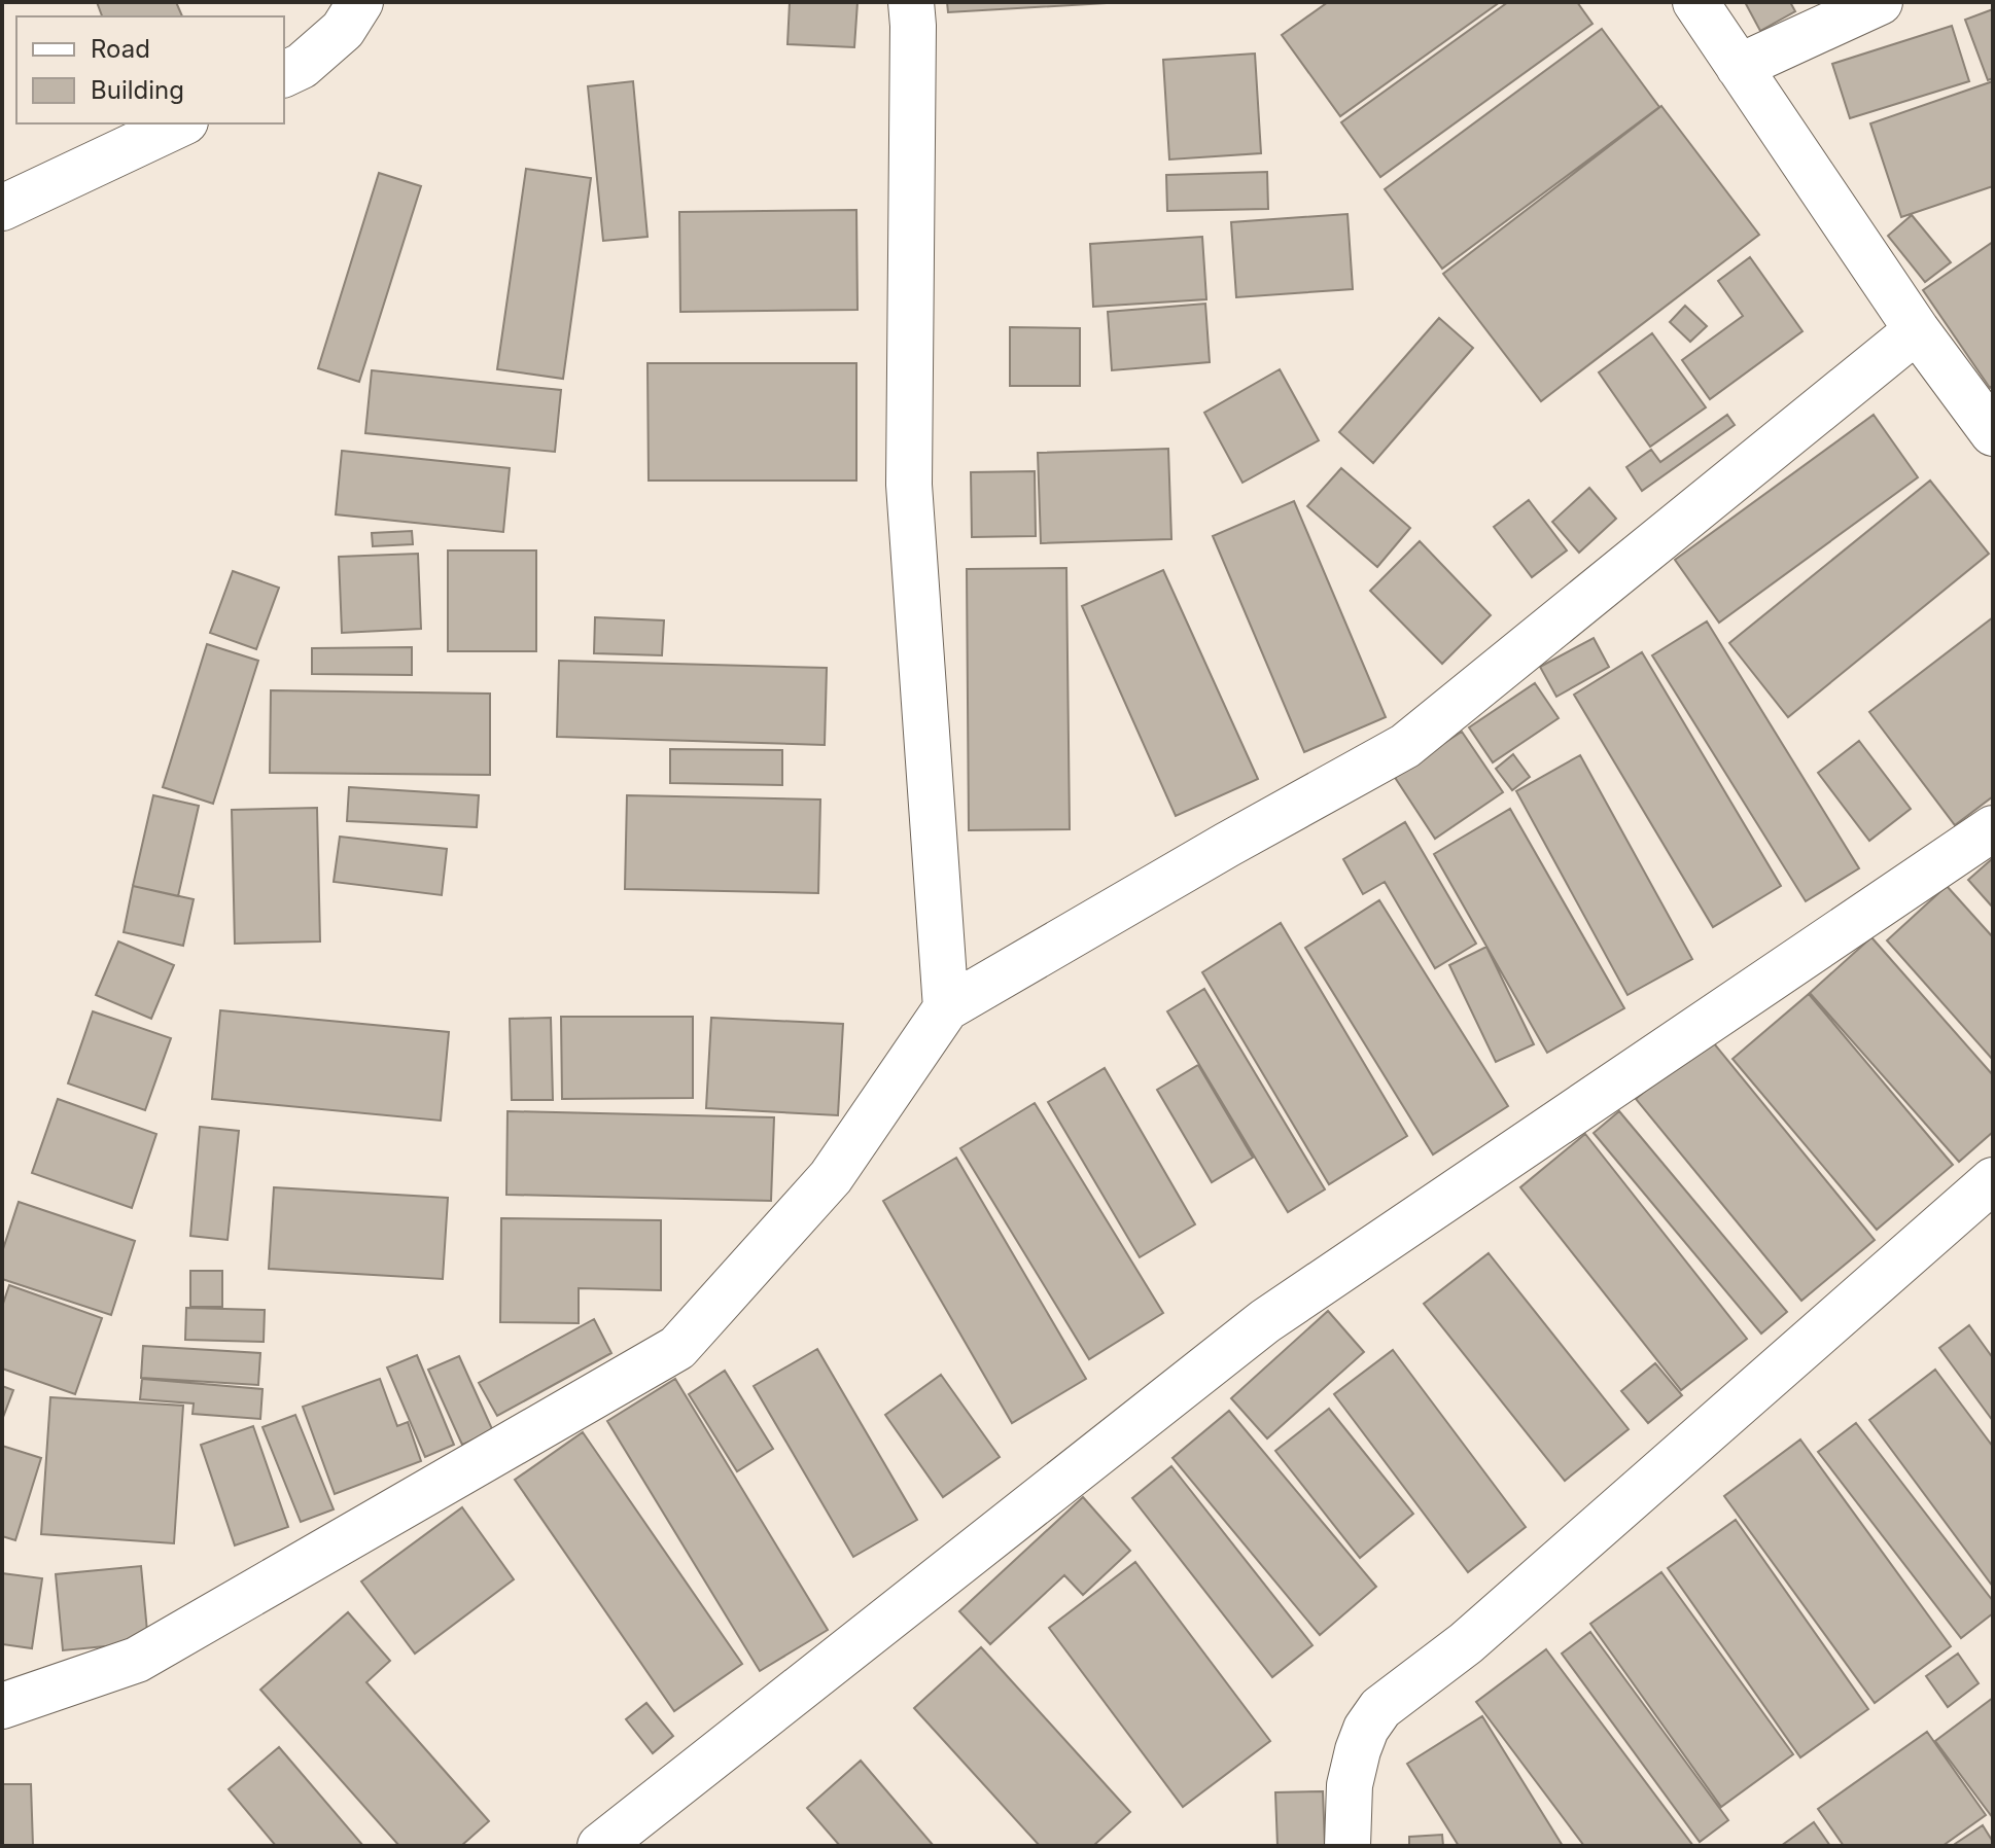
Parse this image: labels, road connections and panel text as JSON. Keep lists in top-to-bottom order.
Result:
{
  "legend": ["Road", "Building"]
}
